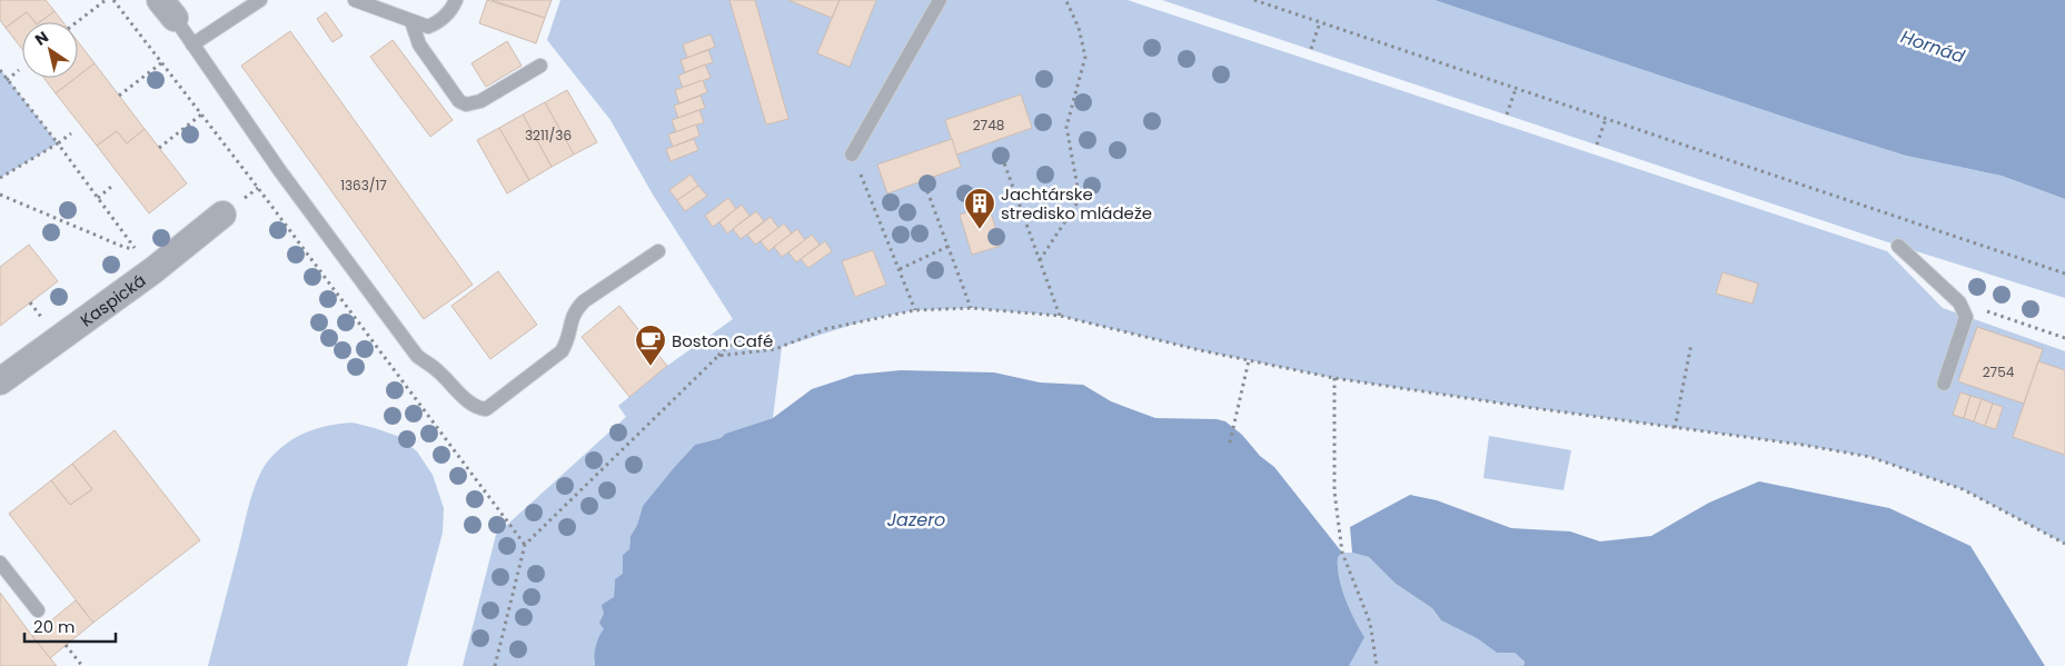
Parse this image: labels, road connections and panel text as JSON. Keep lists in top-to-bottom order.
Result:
{
  "streets": {
    "street": ["Kaspická"]
  },
  "water": ["Hornád", "Jazero"],
  "places": {
    "building": ["Jachtárske stredisko mládeže"],
    "cafe": ["Boston Café"]
  },
  "house_numbers": [
    "2748",
    "3211/36",
    "1363/17",
    "2754"
  ],
  "scale_bar": "20 m",
  "north": "top left"
}
